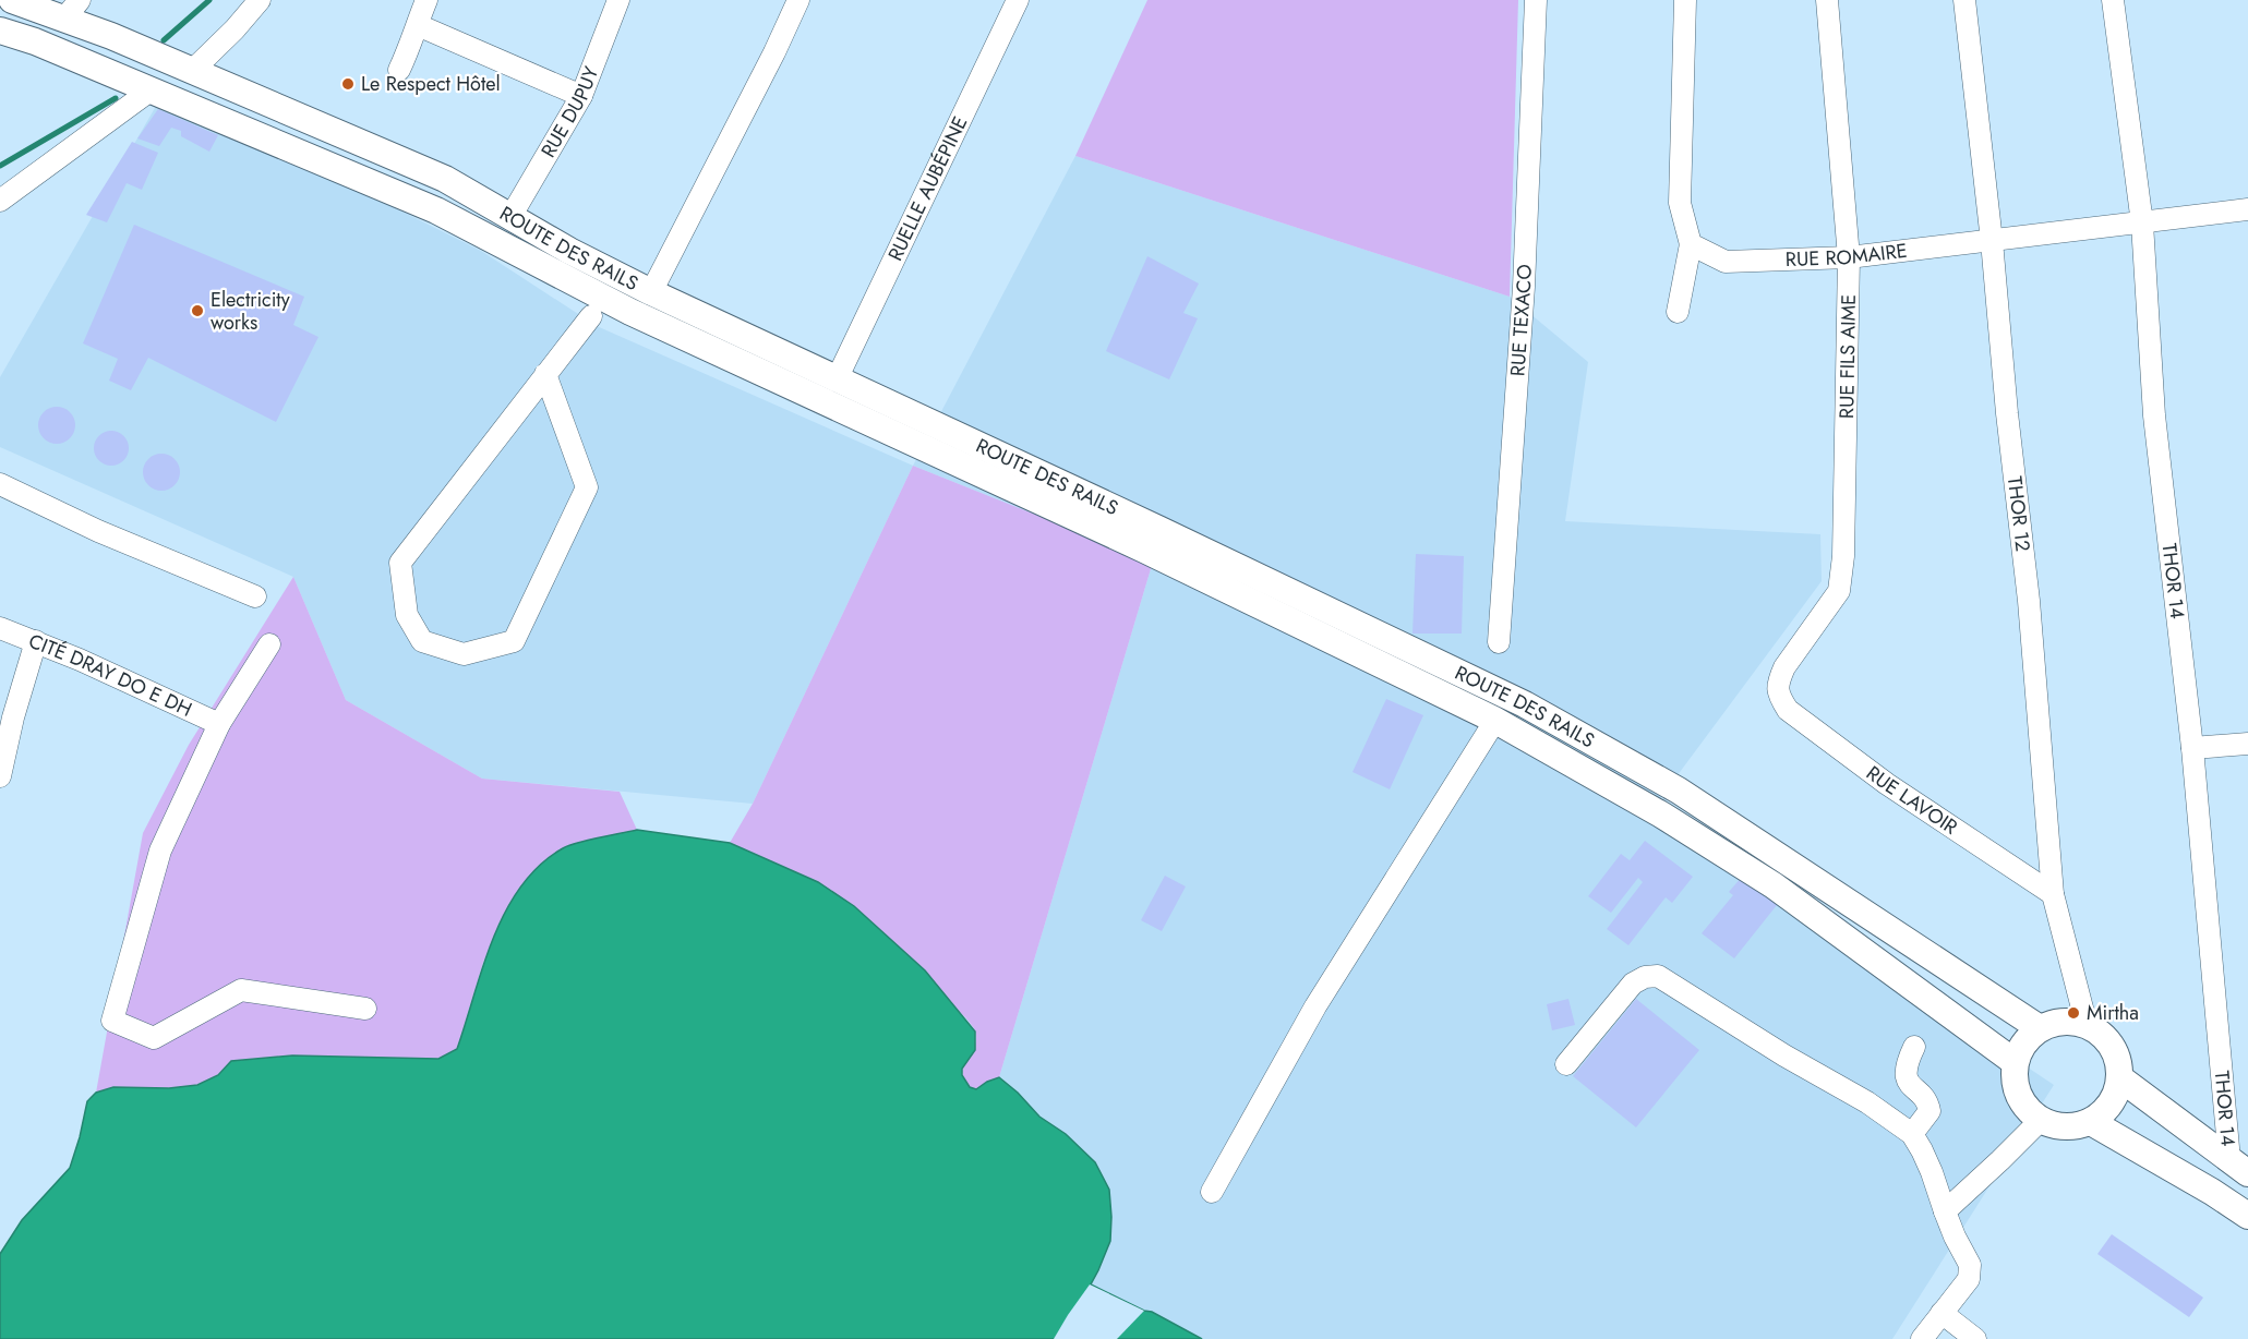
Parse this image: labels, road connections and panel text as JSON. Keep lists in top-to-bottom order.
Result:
{
  "streets": {
    "main road": ["ROUTE DES RAILS"],
    "street": [
      "RUE DUPUY",
      "RUELLE AUBÉPINE",
      "RUE ROMAIRE",
      "RUE TEXACO",
      "RUE FILS AIME",
      "THOR 12",
      "THOR 14",
      "CITÉ DRAY DO E DH",
      "RUE LAVOIR"
    ]
  },
  "crossings": [
    ["RUE DUPUY", "ROUTE DES RAILS"],
    ["RUELLE AUBÉPINE", "ROUTE DES RAILS"],
    ["ROUTE DES RAILS", "THOR 12"],
    ["RUE ROMAIRE", "RUE FILS AIME"],
    ["RUE ROMAIRE", "THOR 12"],
    ["RUE ROMAIRE", "THOR 14"],
    ["RUE FILS AIME", "RUE LAVOIR"],
    ["THOR 12", "RUE LAVOIR"]
  ],
  "places": ["Le Respect Hôtel", "Electricity works", "Mirtha"]
}
